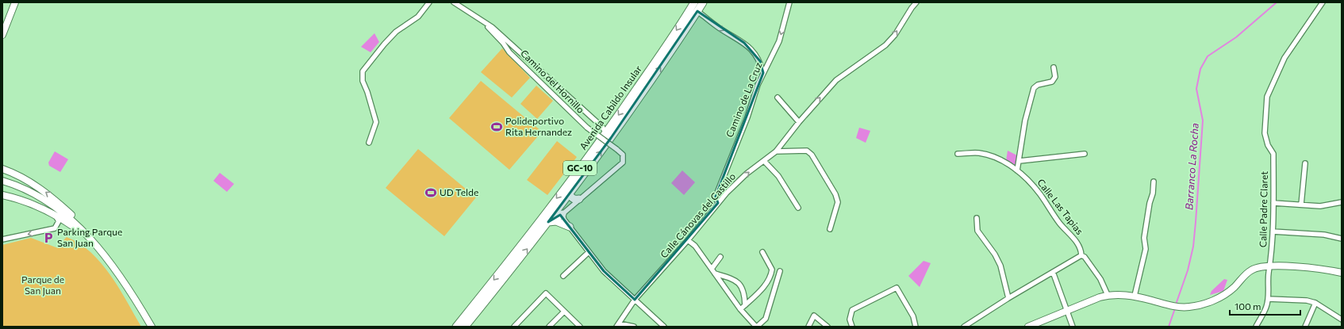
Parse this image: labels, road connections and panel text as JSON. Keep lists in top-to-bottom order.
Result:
{
  "streets": {
    "main road": ["Avenida Cabildo Insular", "GC-10"],
    "street": [
      "Camino del Hornillo",
      "Camino de La Cruz",
      "Calle Las Tapias",
      "Calle Padre Claret",
      "Calle Cánovas del Castillo"
    ]
  },
  "crossings": [
    ["Camino del Hornillo", "Avenida Cabildo Insular"],
    ["Camino de La Cruz", "Calle Cánovas del Castillo"]
  ],
  "one_way": ["Camino de La Cruz", "Calle Cánovas del Castillo"],
  "water": ["Barranco La Rocha"],
  "parks": ["Parque de San Juan"],
  "places": {
    "sports": ["Polideportivo Rita Hernandez", "UD Telde"],
    "parking": ["Parking Parque San Juan"]
  },
  "scale_bar": "100 m"
}
